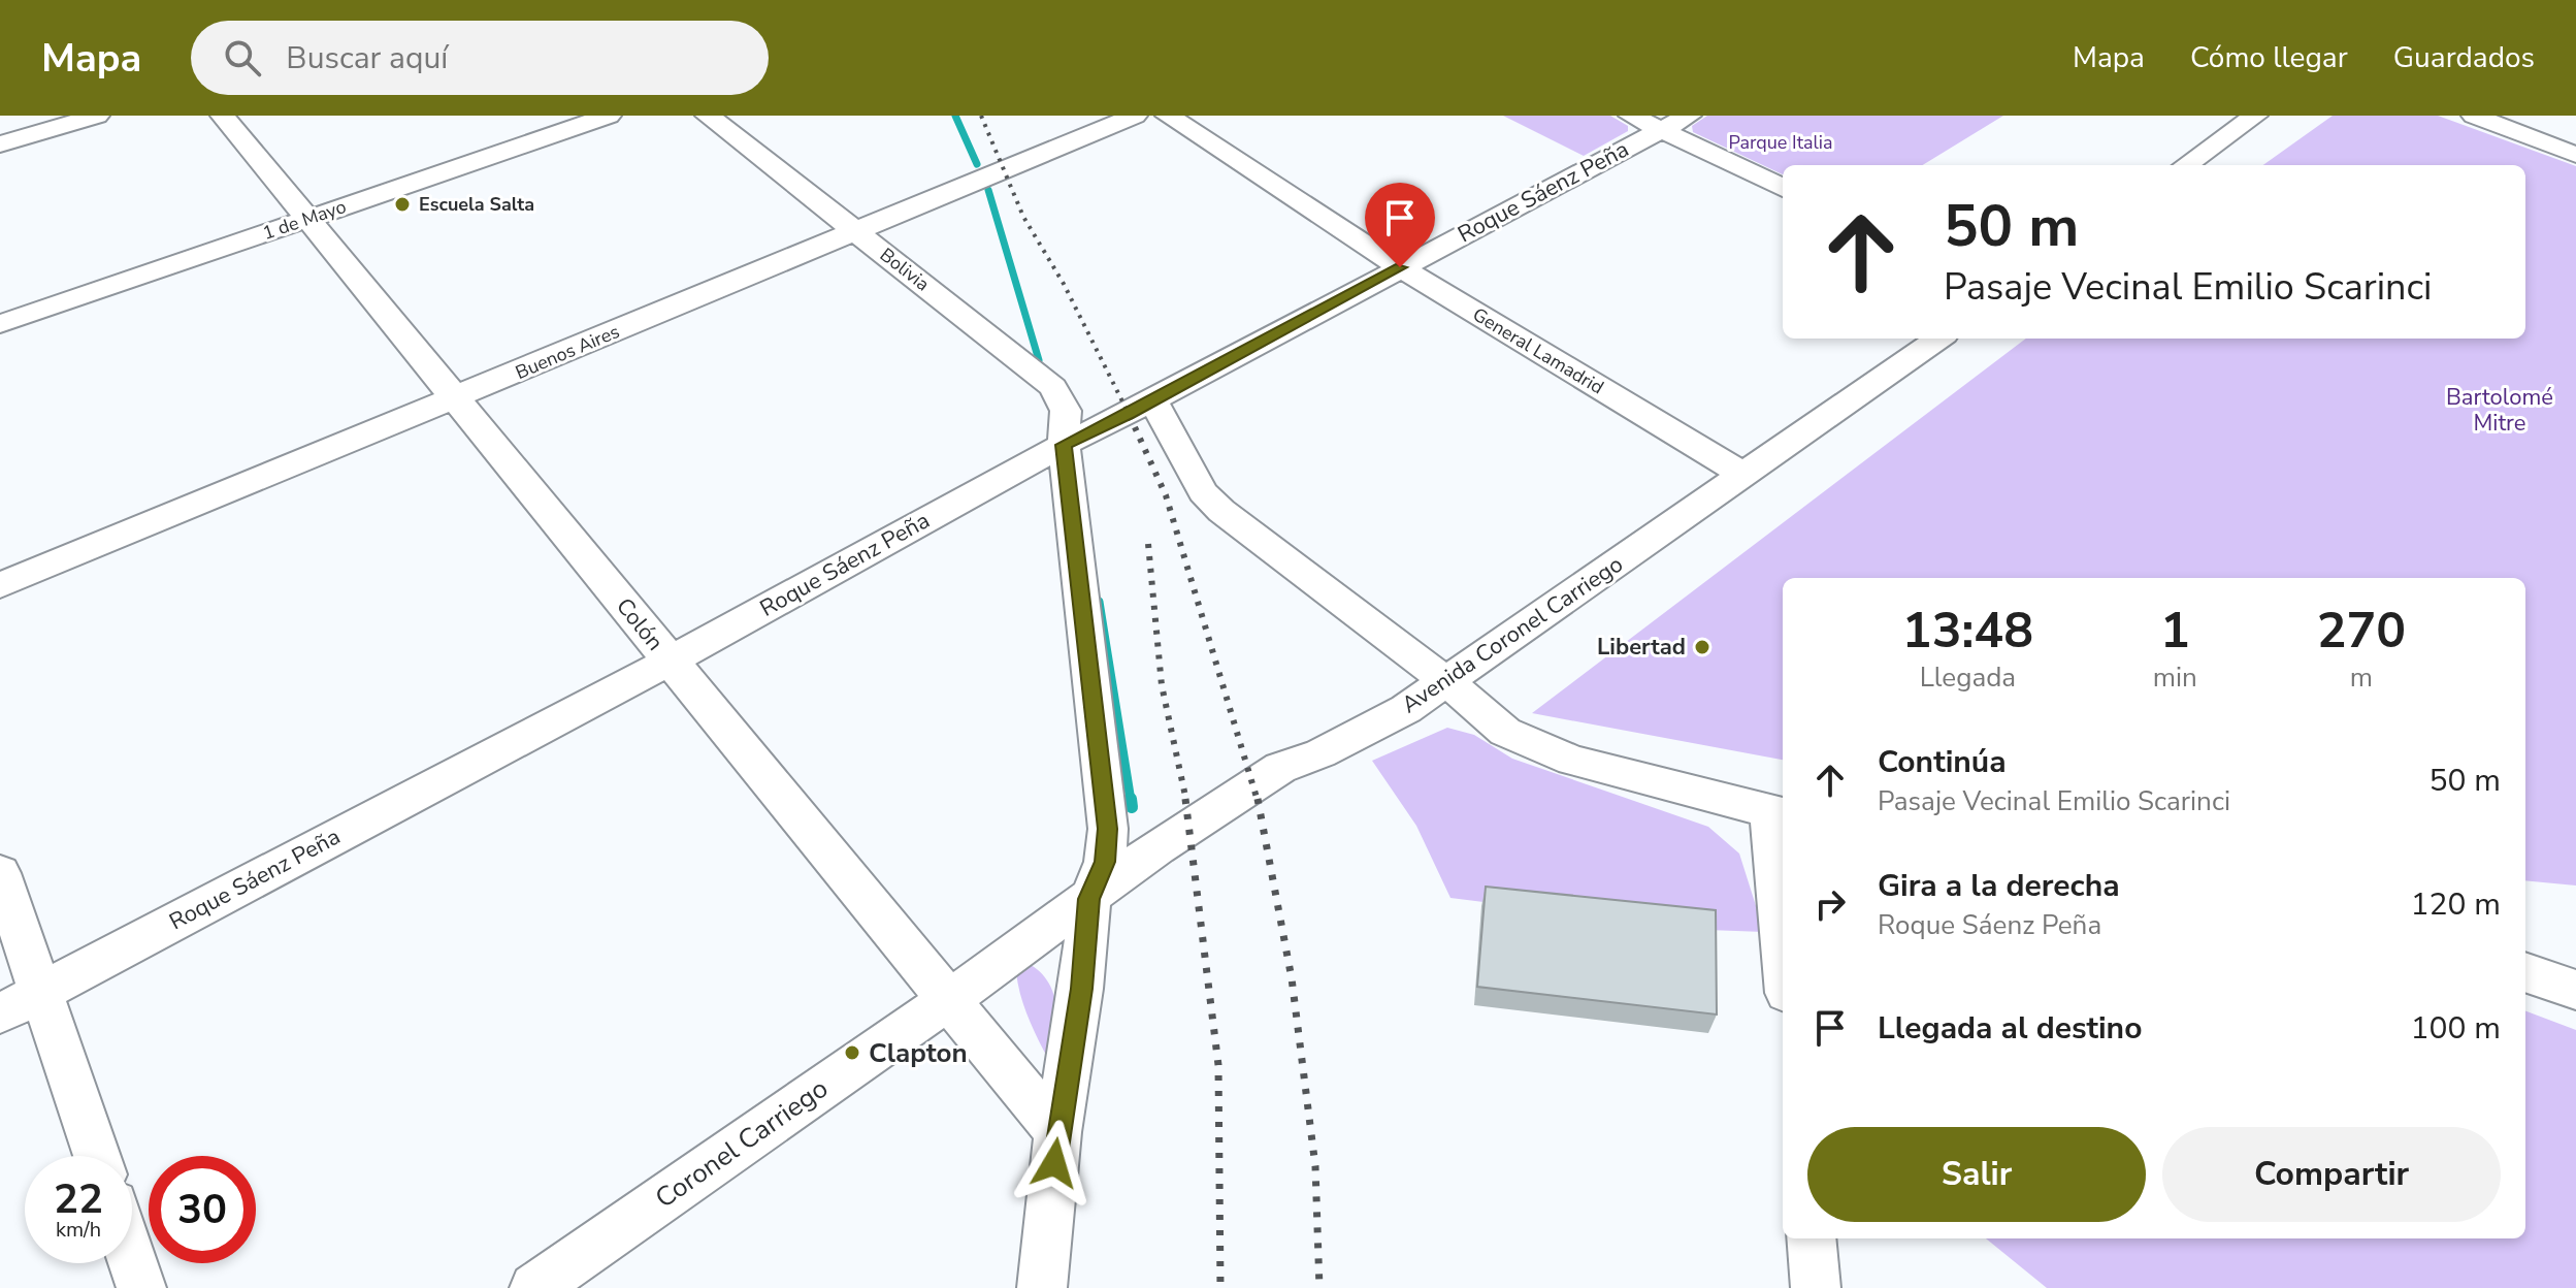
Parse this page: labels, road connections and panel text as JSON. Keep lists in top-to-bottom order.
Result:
{
  "streets": {
    "street": [
      "Roque Sáenz Peña",
      "1 de Mayo",
      "Bolivia",
      "General Lamadrid",
      "Buenos Aires",
      "Colón",
      "Avenida Coronel Carriego",
      "Coronel Carriego"
    ]
  },
  "crossings": [
    ["Roque Sáenz Peña", "Bolivia"],
    ["Roque Sáenz Peña", "General Lamadrid"],
    ["Roque Sáenz Peña", "Colón"],
    ["1 de Mayo", "Colón"],
    ["Bolivia", "Buenos Aires"],
    ["Bolivia", "Colón"],
    ["Bolivia", "Avenida Coronel Carriego"],
    ["General Lamadrid", "Avenida Coronel Carriego"],
    ["Buenos Aires", "Colón"],
    ["Colón", "Avenida Coronel Carriego"],
    ["Colón", "Coronel Carriego"],
    ["Avenida Coronel Carriego", "Coronel Carriego"]
  ],
  "parks": ["Parque Italia", "Bartolomé Mitre"],
  "places": ["Escuela Salta", "Libertad", "Clapton"],
  "page": {
    "header": "Mapa",
    "search": "Buscar aquí",
    "nav": ["Mapa", "Cómo llegar", "Guardados"],
    "turn": ["50 m", "Pasaje Vecinal Emilio Scarinci"],
    "eta": [
      "13:48",
      "Llegada",
      "1",
      "min",
      "270",
      "m"
    ],
    "list": [
      {
        "name": "Continúa",
        "note": "Pasaje Vecinal Emilio Scarinci",
        "value": "50 m"
      },
      {
        "name": "Gira a la derecha",
        "note": "Roque Sáenz Peña",
        "value": "120 m"
      },
      {
        "name": "Llegada al destino",
        "value": "100 m"
      }
    ],
    "buttons": ["Salir", "Compartir"],
    "speed": "22 km/h",
    "limit": "30"
  }
}
